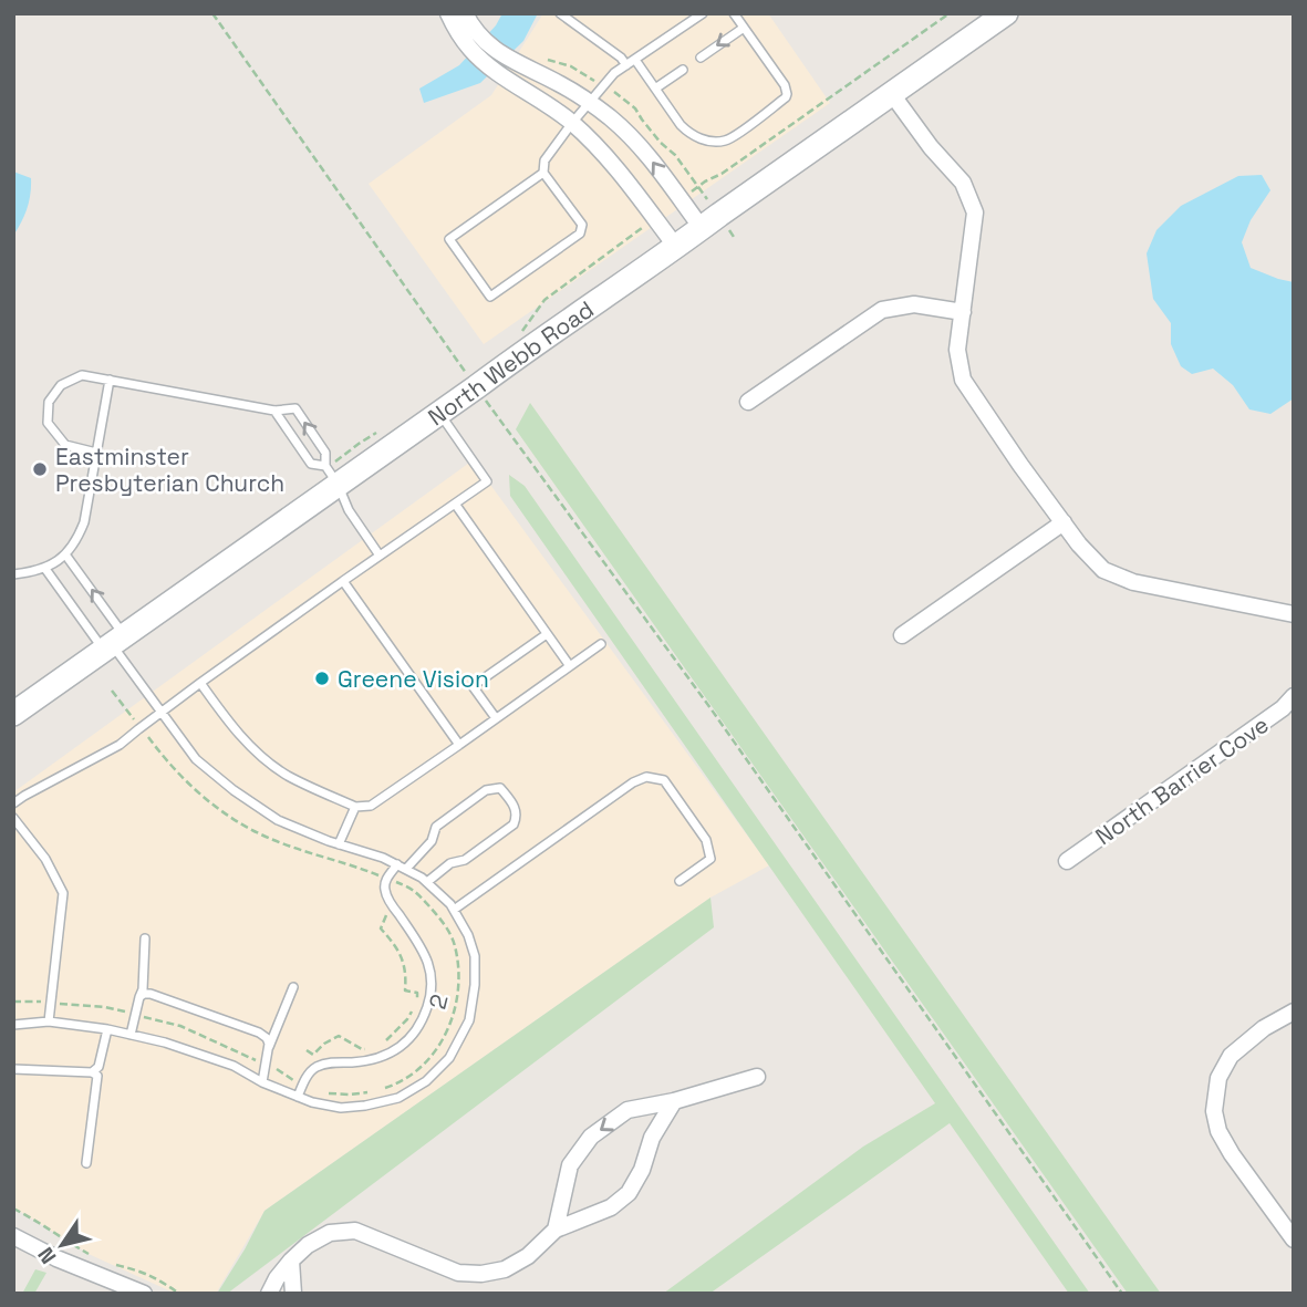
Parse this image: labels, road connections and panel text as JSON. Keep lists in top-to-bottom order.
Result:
{
  "streets": {
    "main road": ["North Webb Road"],
    "street": ["North Barrier Cove"],
    "path": ["2"]
  },
  "places": ["Eastminster Presbyterian Church", "Greene Vision"],
  "north": "bottom left"
}
